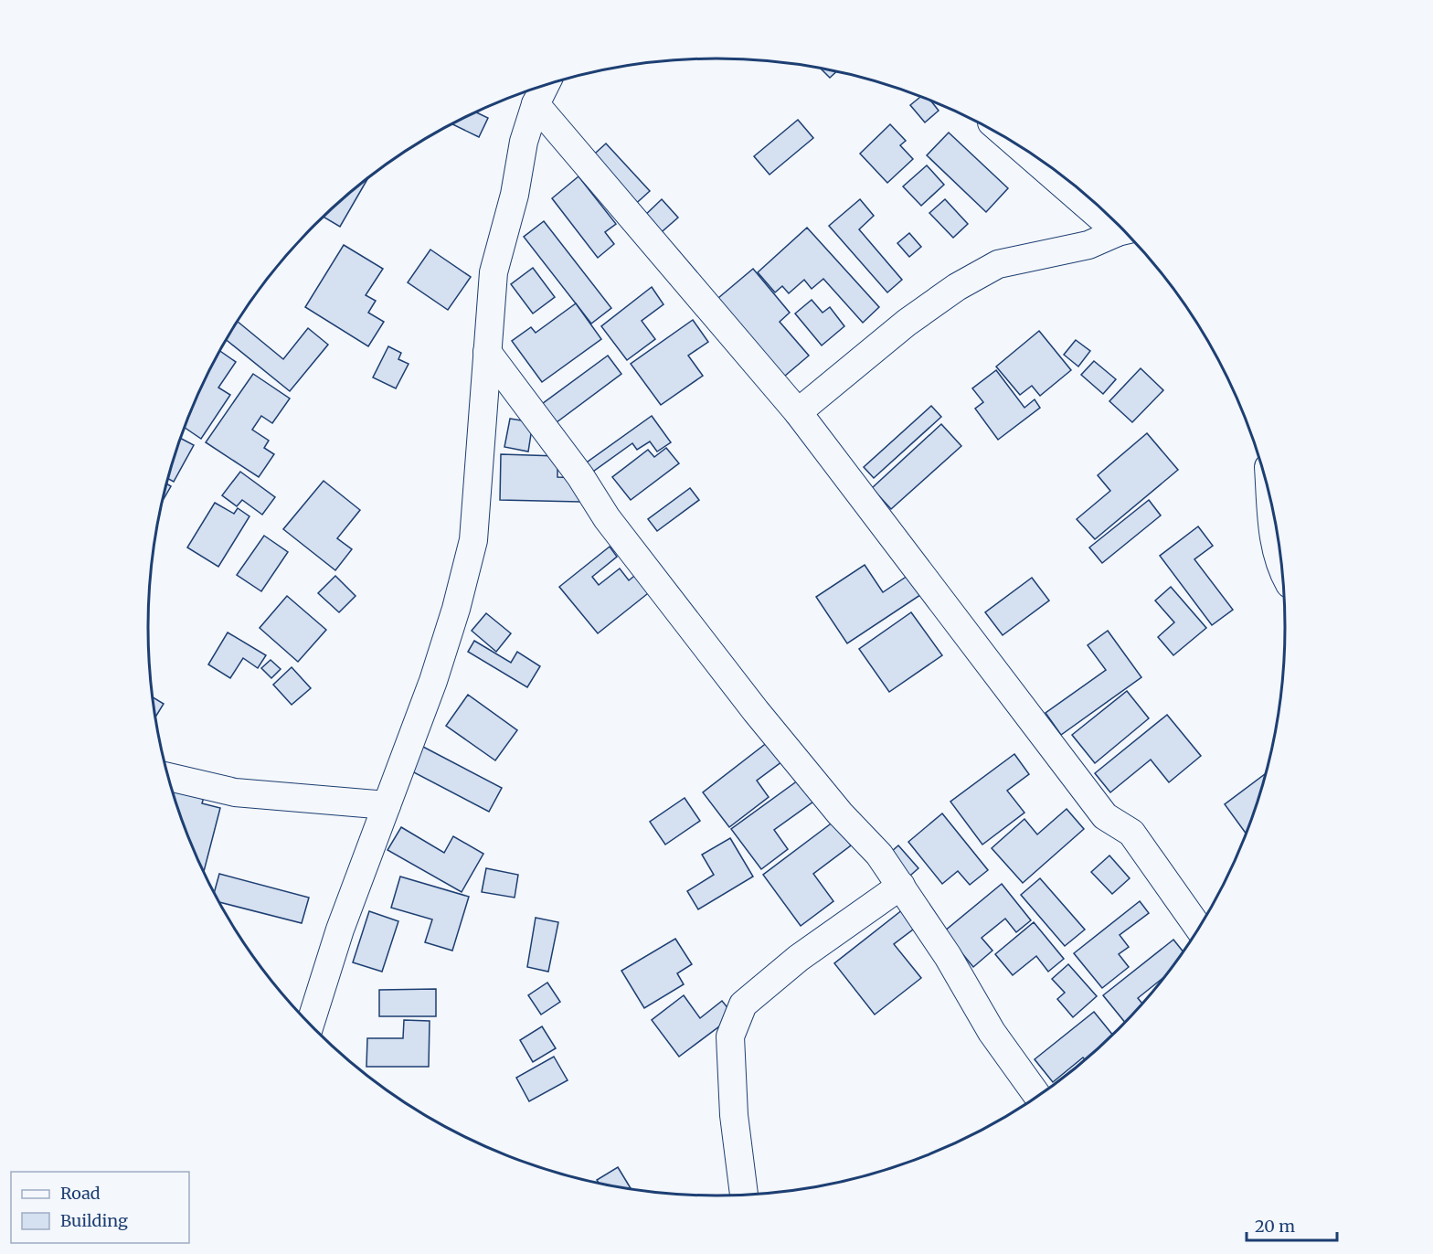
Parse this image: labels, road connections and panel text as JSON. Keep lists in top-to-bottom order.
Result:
{
  "legend": ["Road", "Building"],
  "scale_bar": "20 m"
}
